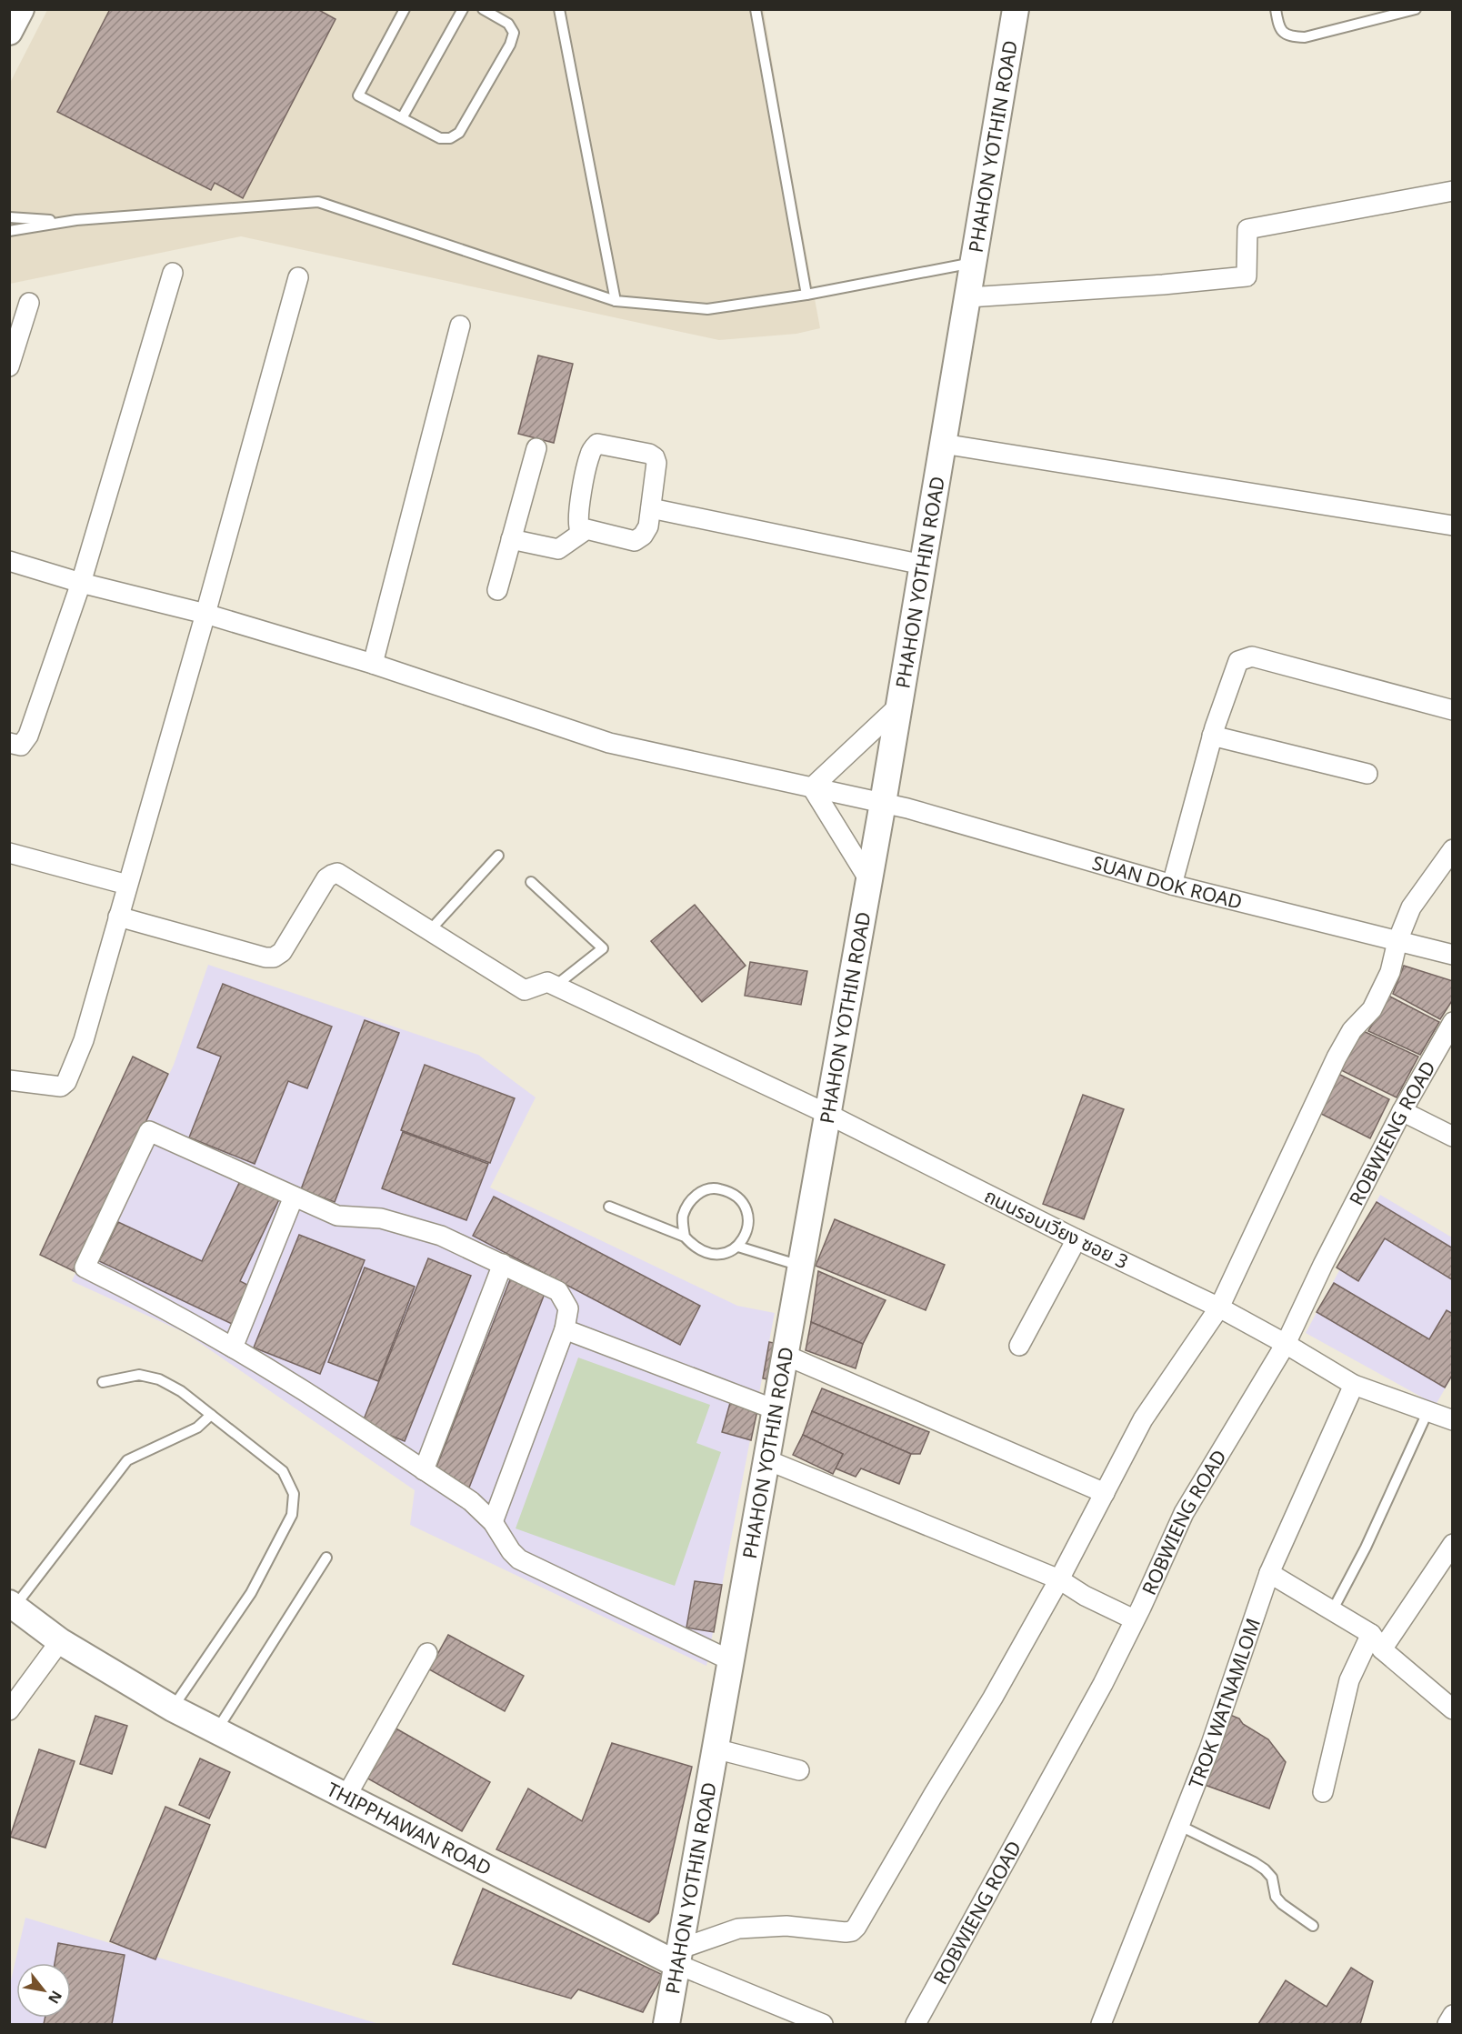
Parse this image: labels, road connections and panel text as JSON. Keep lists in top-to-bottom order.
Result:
{
  "streets": {
    "main road": ["PHAHON YOTHIN ROAD", "THIPPHAWAN ROAD"],
    "street": [
      "SUAN DOK ROAD",
      "ROBWIENG ROAD",
      "ถนนรอบเวียง ซอย 3",
      "TROK WATNAMLOM"
    ]
  },
  "crossings": [
    ["PHAHON YOTHIN ROAD", "SUAN DOK ROAD"],
    ["PHAHON YOTHIN ROAD", "ถนนรอบเวียง ซอย 3"],
    ["PHAHON YOTHIN ROAD", "THIPPHAWAN ROAD"],
    ["ROBWIENG ROAD", "ถนนรอบเวียง ซอย 3"],
    ["ถนนรอบเวียง ซอย 3", "TROK WATNAMLOM"]
  ],
  "north": "bottom right"
}
